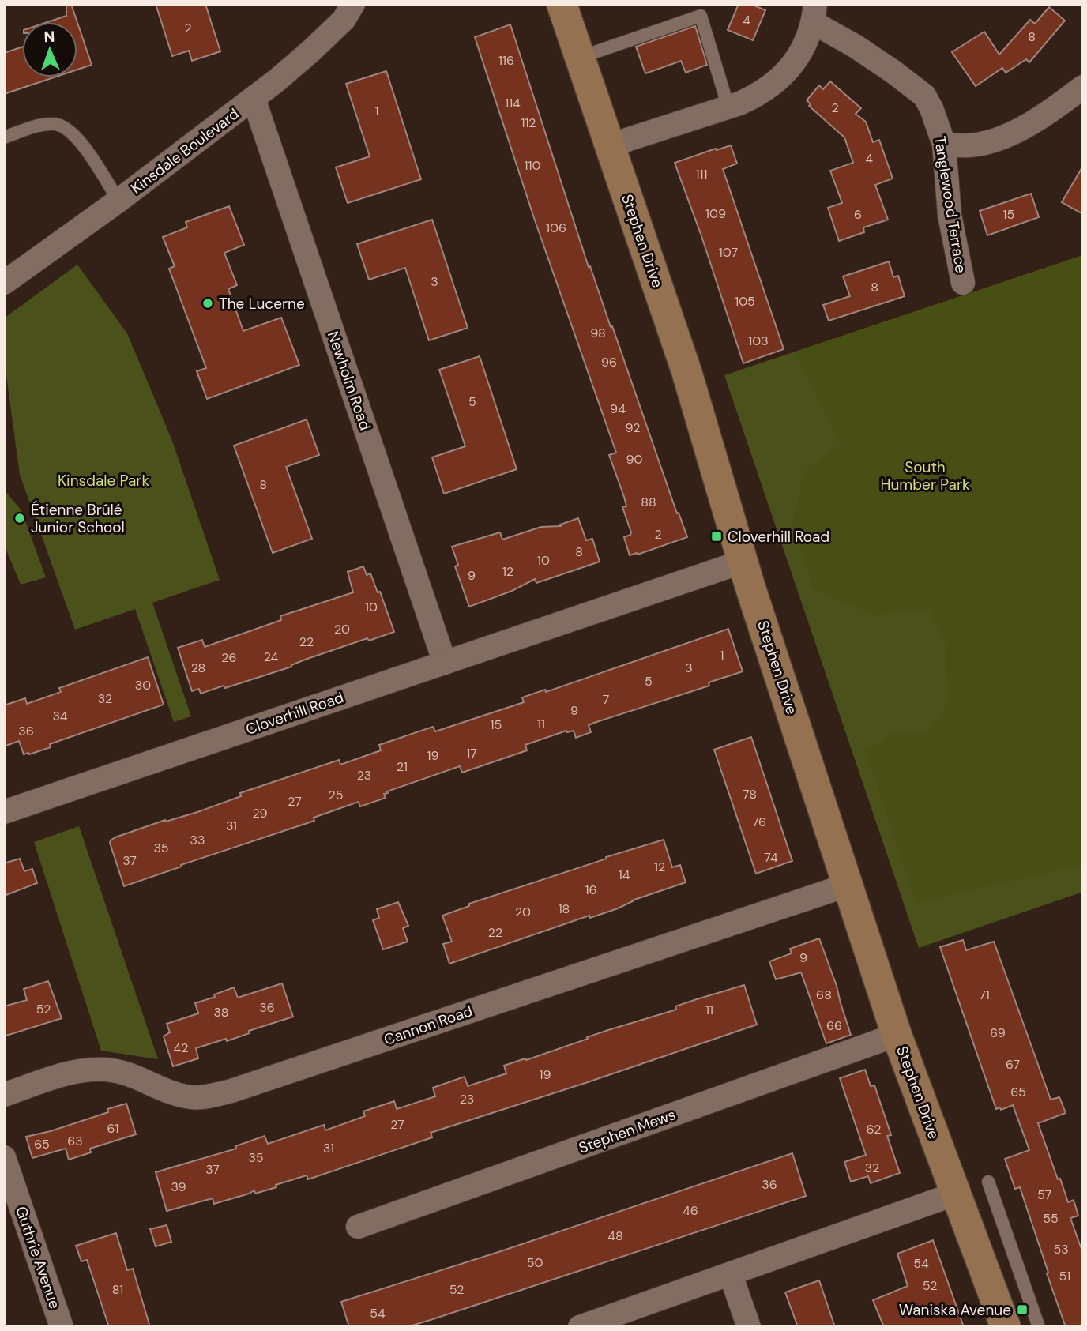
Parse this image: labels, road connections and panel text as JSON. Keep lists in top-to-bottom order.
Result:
{
  "streets": {
    "street": [
      "Kinsdale Boulevard",
      "Tanglewood Terrace",
      "Stephen Drive",
      "Newholm Road",
      "Cloverhill Road",
      "Cannon Road",
      "Stephen Mews",
      "Guthrie Avenue"
    ]
  },
  "crossings": [
    ["Kinsdale Boulevard", "Newholm Road"],
    ["Stephen Drive", "Cloverhill Road"],
    ["Stephen Drive", "Cannon Road"],
    ["Stephen Drive", "Stephen Mews"],
    ["Newholm Road", "Cloverhill Road"]
  ],
  "parks": ["South Humber Park", "Kinsdale Park"],
  "places": {
    "other": ["The Lucerne", "Étienne Brûlé Junior School"],
    "transit": ["Cloverhill Road", "Waniska Avenue"]
  },
  "house_numbers": [
    "4",
    "2",
    "8",
    "116",
    "114",
    "2",
    "1",
    "112",
    "4",
    "110",
    "111",
    "109",
    "6",
    "15",
    "106",
    "107",
    "3",
    "8",
    "105",
    "98",
    "103",
    "96",
    "5",
    "94",
    "92",
    "90",
    "8",
    "88",
    "2",
    "8",
    "10",
    "12",
    "9",
    "10",
    "20",
    "22",
    "1",
    "24",
    "26",
    "28",
    "3",
    "5",
    "30",
    "32",
    "7",
    "9",
    "34",
    "11",
    "15",
    "36",
    "17",
    "19",
    "21",
    "23",
    "78",
    "25",
    "27",
    "29",
    "76",
    "31",
    "33",
    "35",
    "74",
    "37",
    "12",
    "14",
    "16",
    "18",
    "20",
    "22",
    "9",
    "68",
    "71",
    "36",
    "52",
    "11",
    "38",
    "66",
    "69",
    "42",
    "67",
    "19",
    "65",
    "23",
    "27",
    "61",
    "62",
    "63",
    "65",
    "31",
    "35",
    "32",
    "37",
    "36",
    "39",
    "57",
    "46",
    "55",
    "48",
    "53",
    "50",
    "54",
    "51",
    "52",
    "81",
    "52",
    "54"
  ],
  "north": "top"
}
